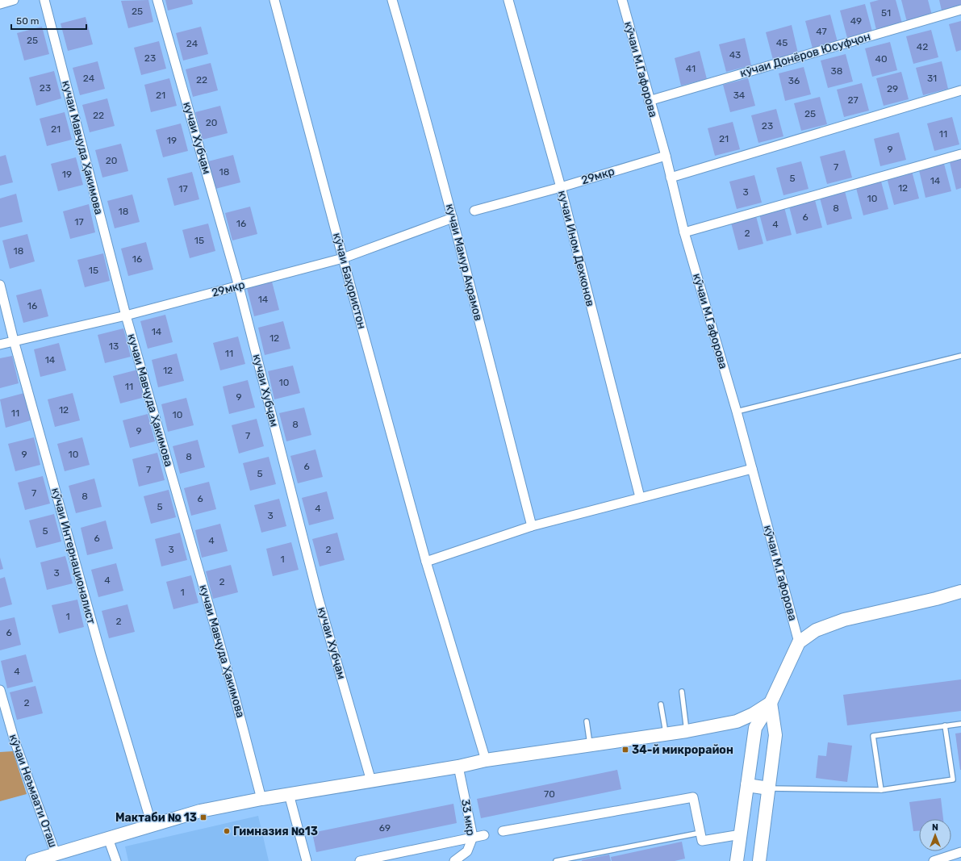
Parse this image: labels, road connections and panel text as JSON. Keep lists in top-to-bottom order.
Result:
{
  "streets": {
    "street": [
      "кӯчаи Донёров Юсуфҷон",
      "кӯчаи М.Гафорова",
      "кучаи Хубҷам",
      "кучаи Мавҷуда Ҳакимова",
      "29мкр",
      "кучаи Ином Дехконов",
      "кучаи Мамур Акрамов",
      "кӯчаи Баҳористон",
      "кӯчаи Интернационалист",
      "кӯчаи Неъмаати Оташ",
      "33 мкр"
    ]
  },
  "crossings": [
    ["кӯчаи Донёров Юсуфҷон", "кӯчаи М.Гафорова"],
    ["кӯчаи М.Гафорова", "29мкр"],
    ["кучаи Хубҷам", "29мкр"],
    ["кучаи Мавҷуда Ҳакимова", "29мкр"],
    ["29мкр", "кучаи Ином Дехконов"],
    ["29мкр", "кучаи Мамур Акрамов"],
    ["29мкр", "кӯчаи Баҳористон"],
    ["29мкр", "кӯчаи Интернационалист"]
  ],
  "places": {
    "transit": ["34-й микрорайон", "Мактаби № 13"],
    "other": ["Гимназия №13"]
  },
  "house_numbers": [
    "25",
    "51",
    "49",
    "47",
    "25",
    "45",
    "24",
    "42",
    "43",
    "23",
    "40",
    "41",
    "38",
    "24",
    "31",
    "22",
    "36",
    "23",
    "29",
    "21",
    "34",
    "27",
    "25",
    "22",
    "20",
    "23",
    "21",
    "11",
    "21",
    "19",
    "9",
    "20",
    "7",
    "18",
    "19",
    "5",
    "14",
    "12",
    "17",
    "3",
    "10",
    "8",
    "18",
    "6",
    "17",
    "16",
    "4",
    "2",
    "15",
    "18",
    "16",
    "15",
    "14",
    "16",
    "14",
    "12",
    "13",
    "11",
    "14",
    "12",
    "10",
    "11",
    "9",
    "12",
    "11",
    "10",
    "8",
    "9",
    "7",
    "9",
    "10",
    "8",
    "6",
    "7",
    "5",
    "7",
    "8",
    "6",
    "5",
    "4",
    "3",
    "5",
    "6",
    "4",
    "3",
    "2",
    "1",
    "3",
    "4",
    "2",
    "1",
    "1",
    "2",
    "6",
    "4",
    "2",
    "70",
    "69"
  ],
  "scale_bar": "50 m",
  "north": "top"
}
